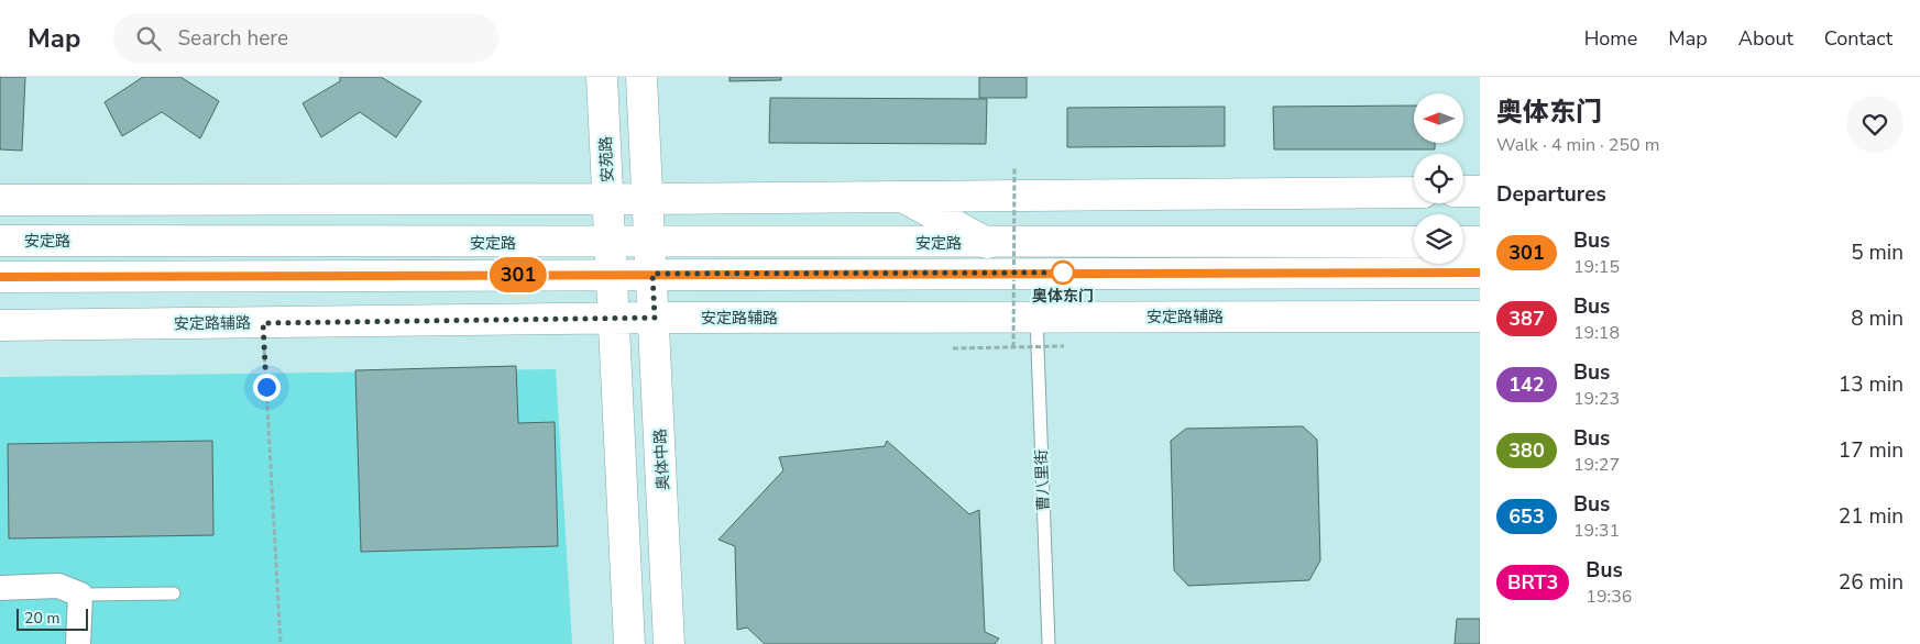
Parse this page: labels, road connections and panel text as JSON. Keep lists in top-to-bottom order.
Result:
{
  "streets": {
    "main road": [
      "安苑路",
      "安定路",
      "安定路辅路",
      "奥体中路"
    ],
    "lane": ["曹八里街"]
  },
  "crossings": [
    ["安苑路", "安定路"],
    ["安定路", "奥体中路"],
    ["安定路辅路", "奥体中路"],
    ["安定路辅路", "曹八里街"]
  ],
  "places": ["奥体东门"],
  "lines": ["bus line 301"],
  "scale_bar": "20 m",
  "north": "left",
  "page": {
    "header": "Map",
    "search": "Search here",
    "nav": [
      "Home",
      "Map",
      "About",
      "Contact"
    ],
    "on_map": "301",
    "heading": [
      ["奥体东门", "Walk · 4 min · 250 m"],
      "Departures"
    ],
    "list": [
      {
        "mark": "301",
        "name": "Bus",
        "note": "19:15",
        "value": "5 min"
      },
      {
        "mark": "387",
        "name": "Bus",
        "note": "19:18",
        "value": "8 min"
      },
      {
        "mark": "142",
        "name": "Bus",
        "note": "19:23",
        "value": "13 min"
      },
      {
        "mark": "380",
        "name": "Bus",
        "note": "19:27",
        "value": "17 min"
      },
      {
        "mark": "653",
        "name": "Bus",
        "note": "19:31",
        "value": "21 min"
      },
      {
        "mark": "BRT3",
        "name": "Bus",
        "note": "19:36",
        "value": "26 min"
      }
    ],
    "scale": "20 m"
  }
}
